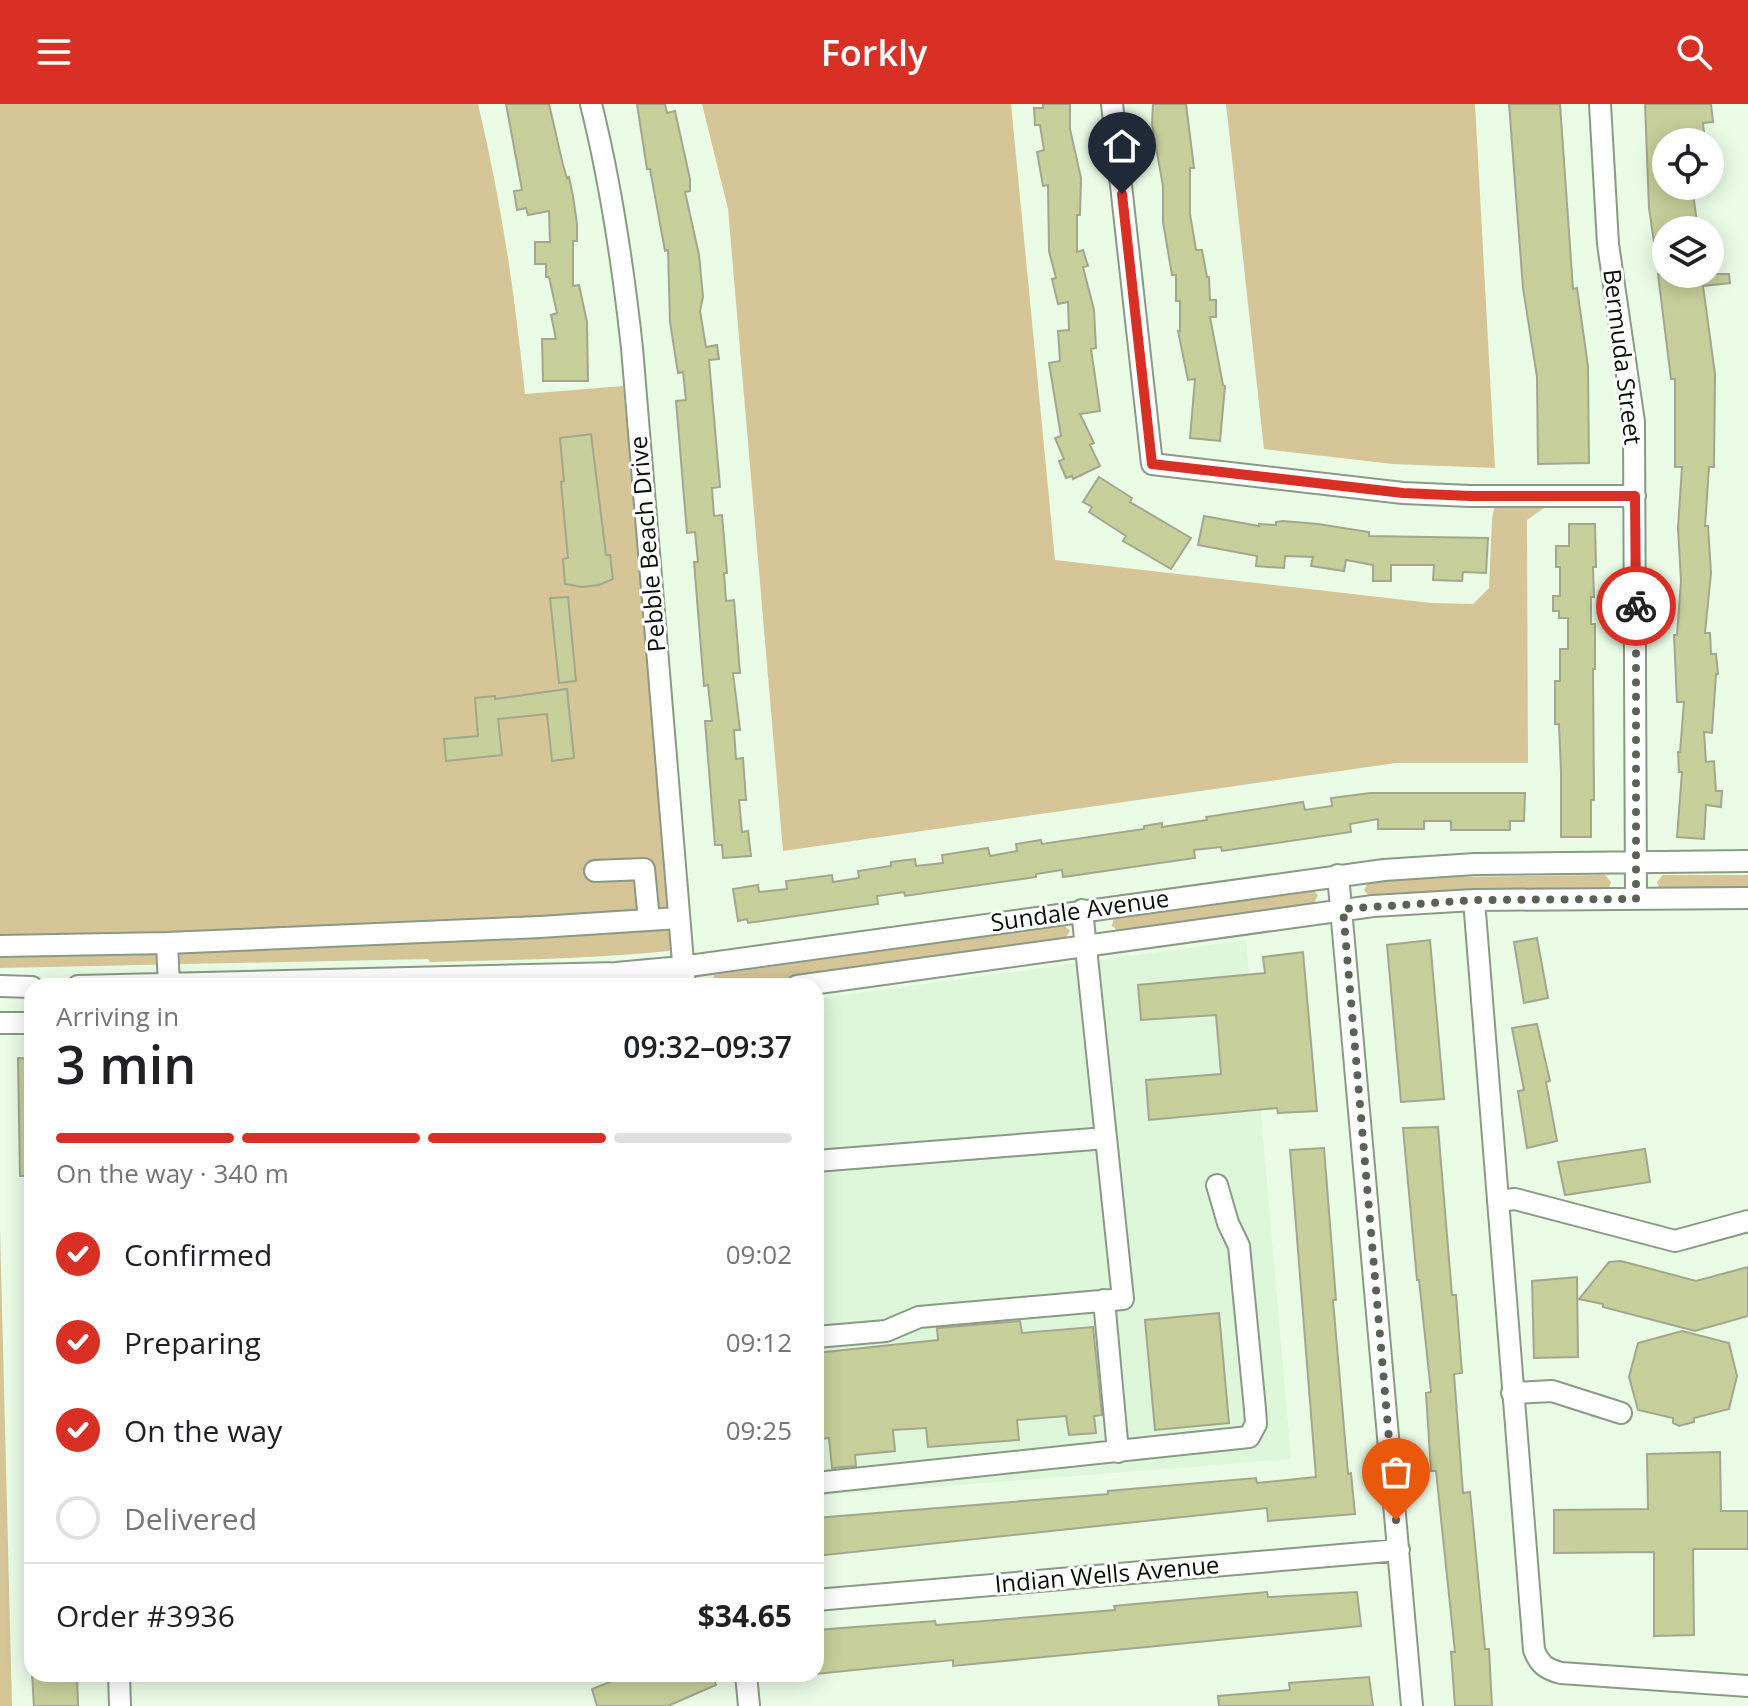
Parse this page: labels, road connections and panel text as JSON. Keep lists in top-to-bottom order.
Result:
{
  "streets": {
    "street": [
      "Bermuda Street",
      "Pebble Beach Drive",
      "Sundale Avenue",
      "Indian Wells Avenue"
    ]
  },
  "crossings": [
    ["Bermuda Street", "Sundale Avenue"],
    ["Pebble Beach Drive", "Sundale Avenue"]
  ],
  "page": {
    "header": "Forkly",
    "heading": ["3 min", "Arriving in", "09:32–09:37"],
    "panel": ["Order #3936", "$34.65"],
    "bar": "On the way · 340 m",
    "list": [
      ["Confirmed", "09:02"],
      ["Preparing", "09:12"],
      ["On the way", "09:25"],
      "Delivered"
    ]
  }
}
